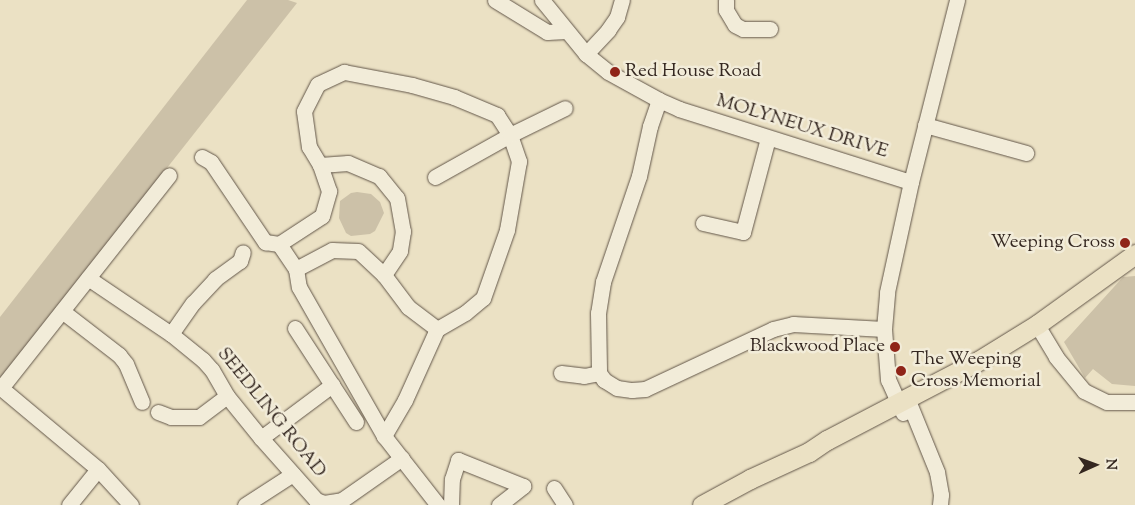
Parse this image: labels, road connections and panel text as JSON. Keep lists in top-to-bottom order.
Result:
{
  "streets": {
    "street": ["MOLYNEUX DRIVE", "SEEDLING ROAD"]
  },
  "places": [
    "Red House Road",
    "Weeping Cross",
    "Blackwood Place",
    "The Weeping Cross Memorial"
  ],
  "north": "right"
}
